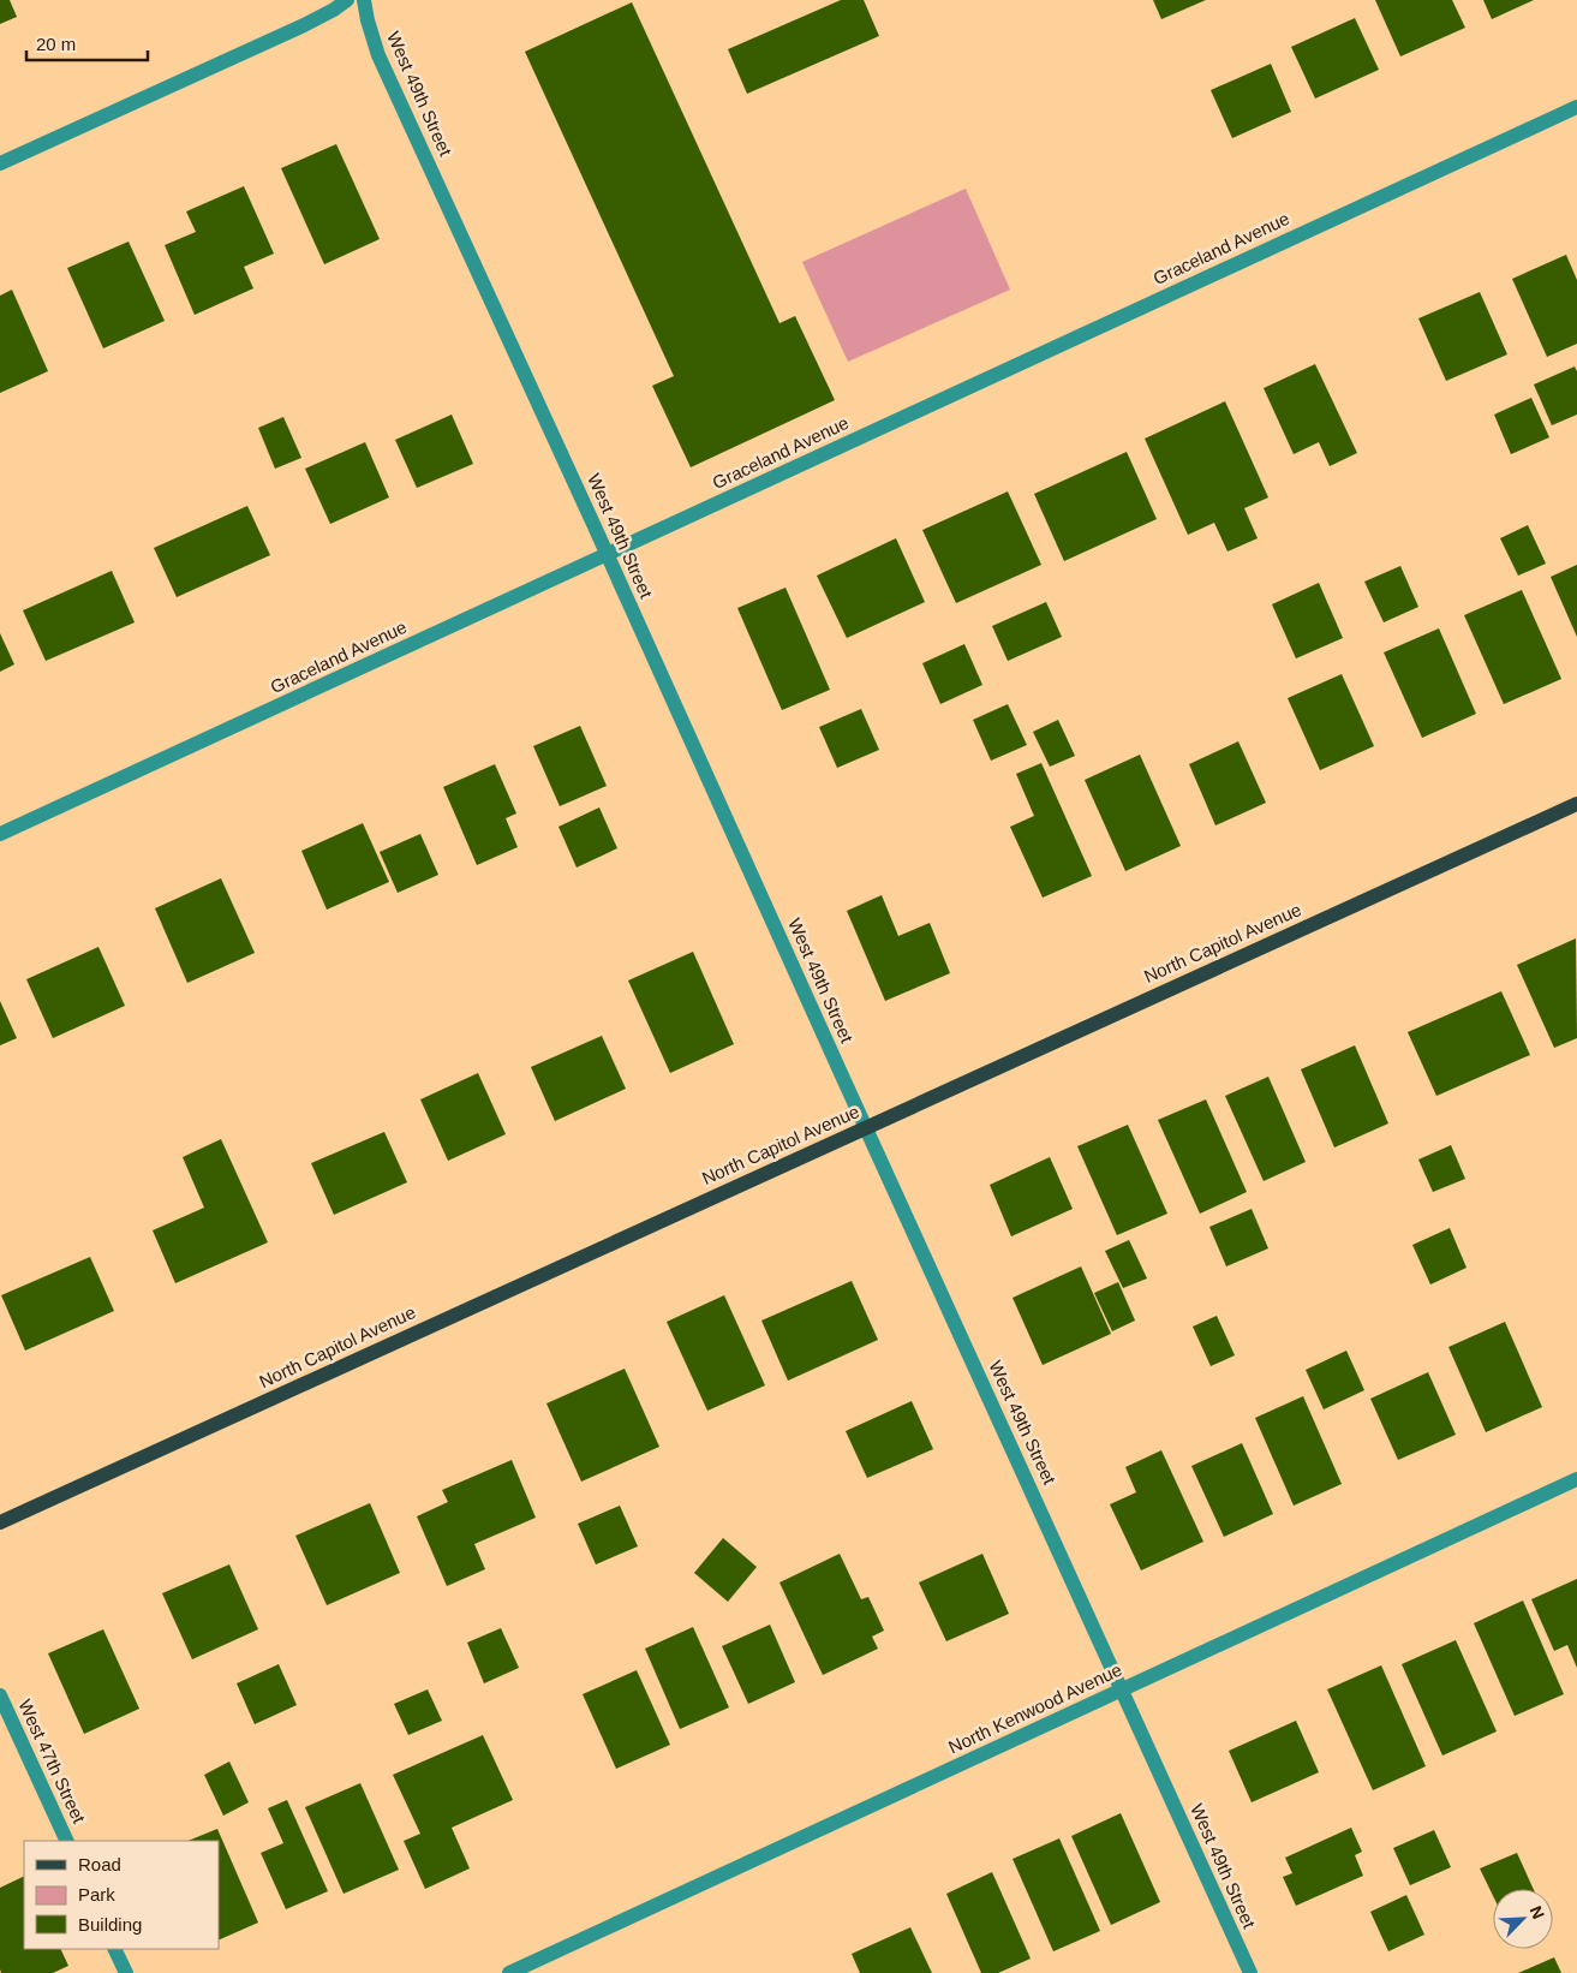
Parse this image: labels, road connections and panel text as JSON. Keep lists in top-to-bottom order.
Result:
{
  "streets": {
    "main road": ["North Capitol Avenue"],
    "street": [
      "West 49th Street",
      "Graceland Avenue",
      "North Kenwood Avenue",
      "West 47th Street"
    ]
  },
  "crossings": [
    ["West 49th Street", "Graceland Avenue"],
    ["West 49th Street", "North Capitol Avenue"],
    ["West 49th Street", "North Kenwood Avenue"]
  ],
  "legend": ["Road", "Park", "Building"],
  "scale_bar": "20 m",
  "north": "top right"
}
